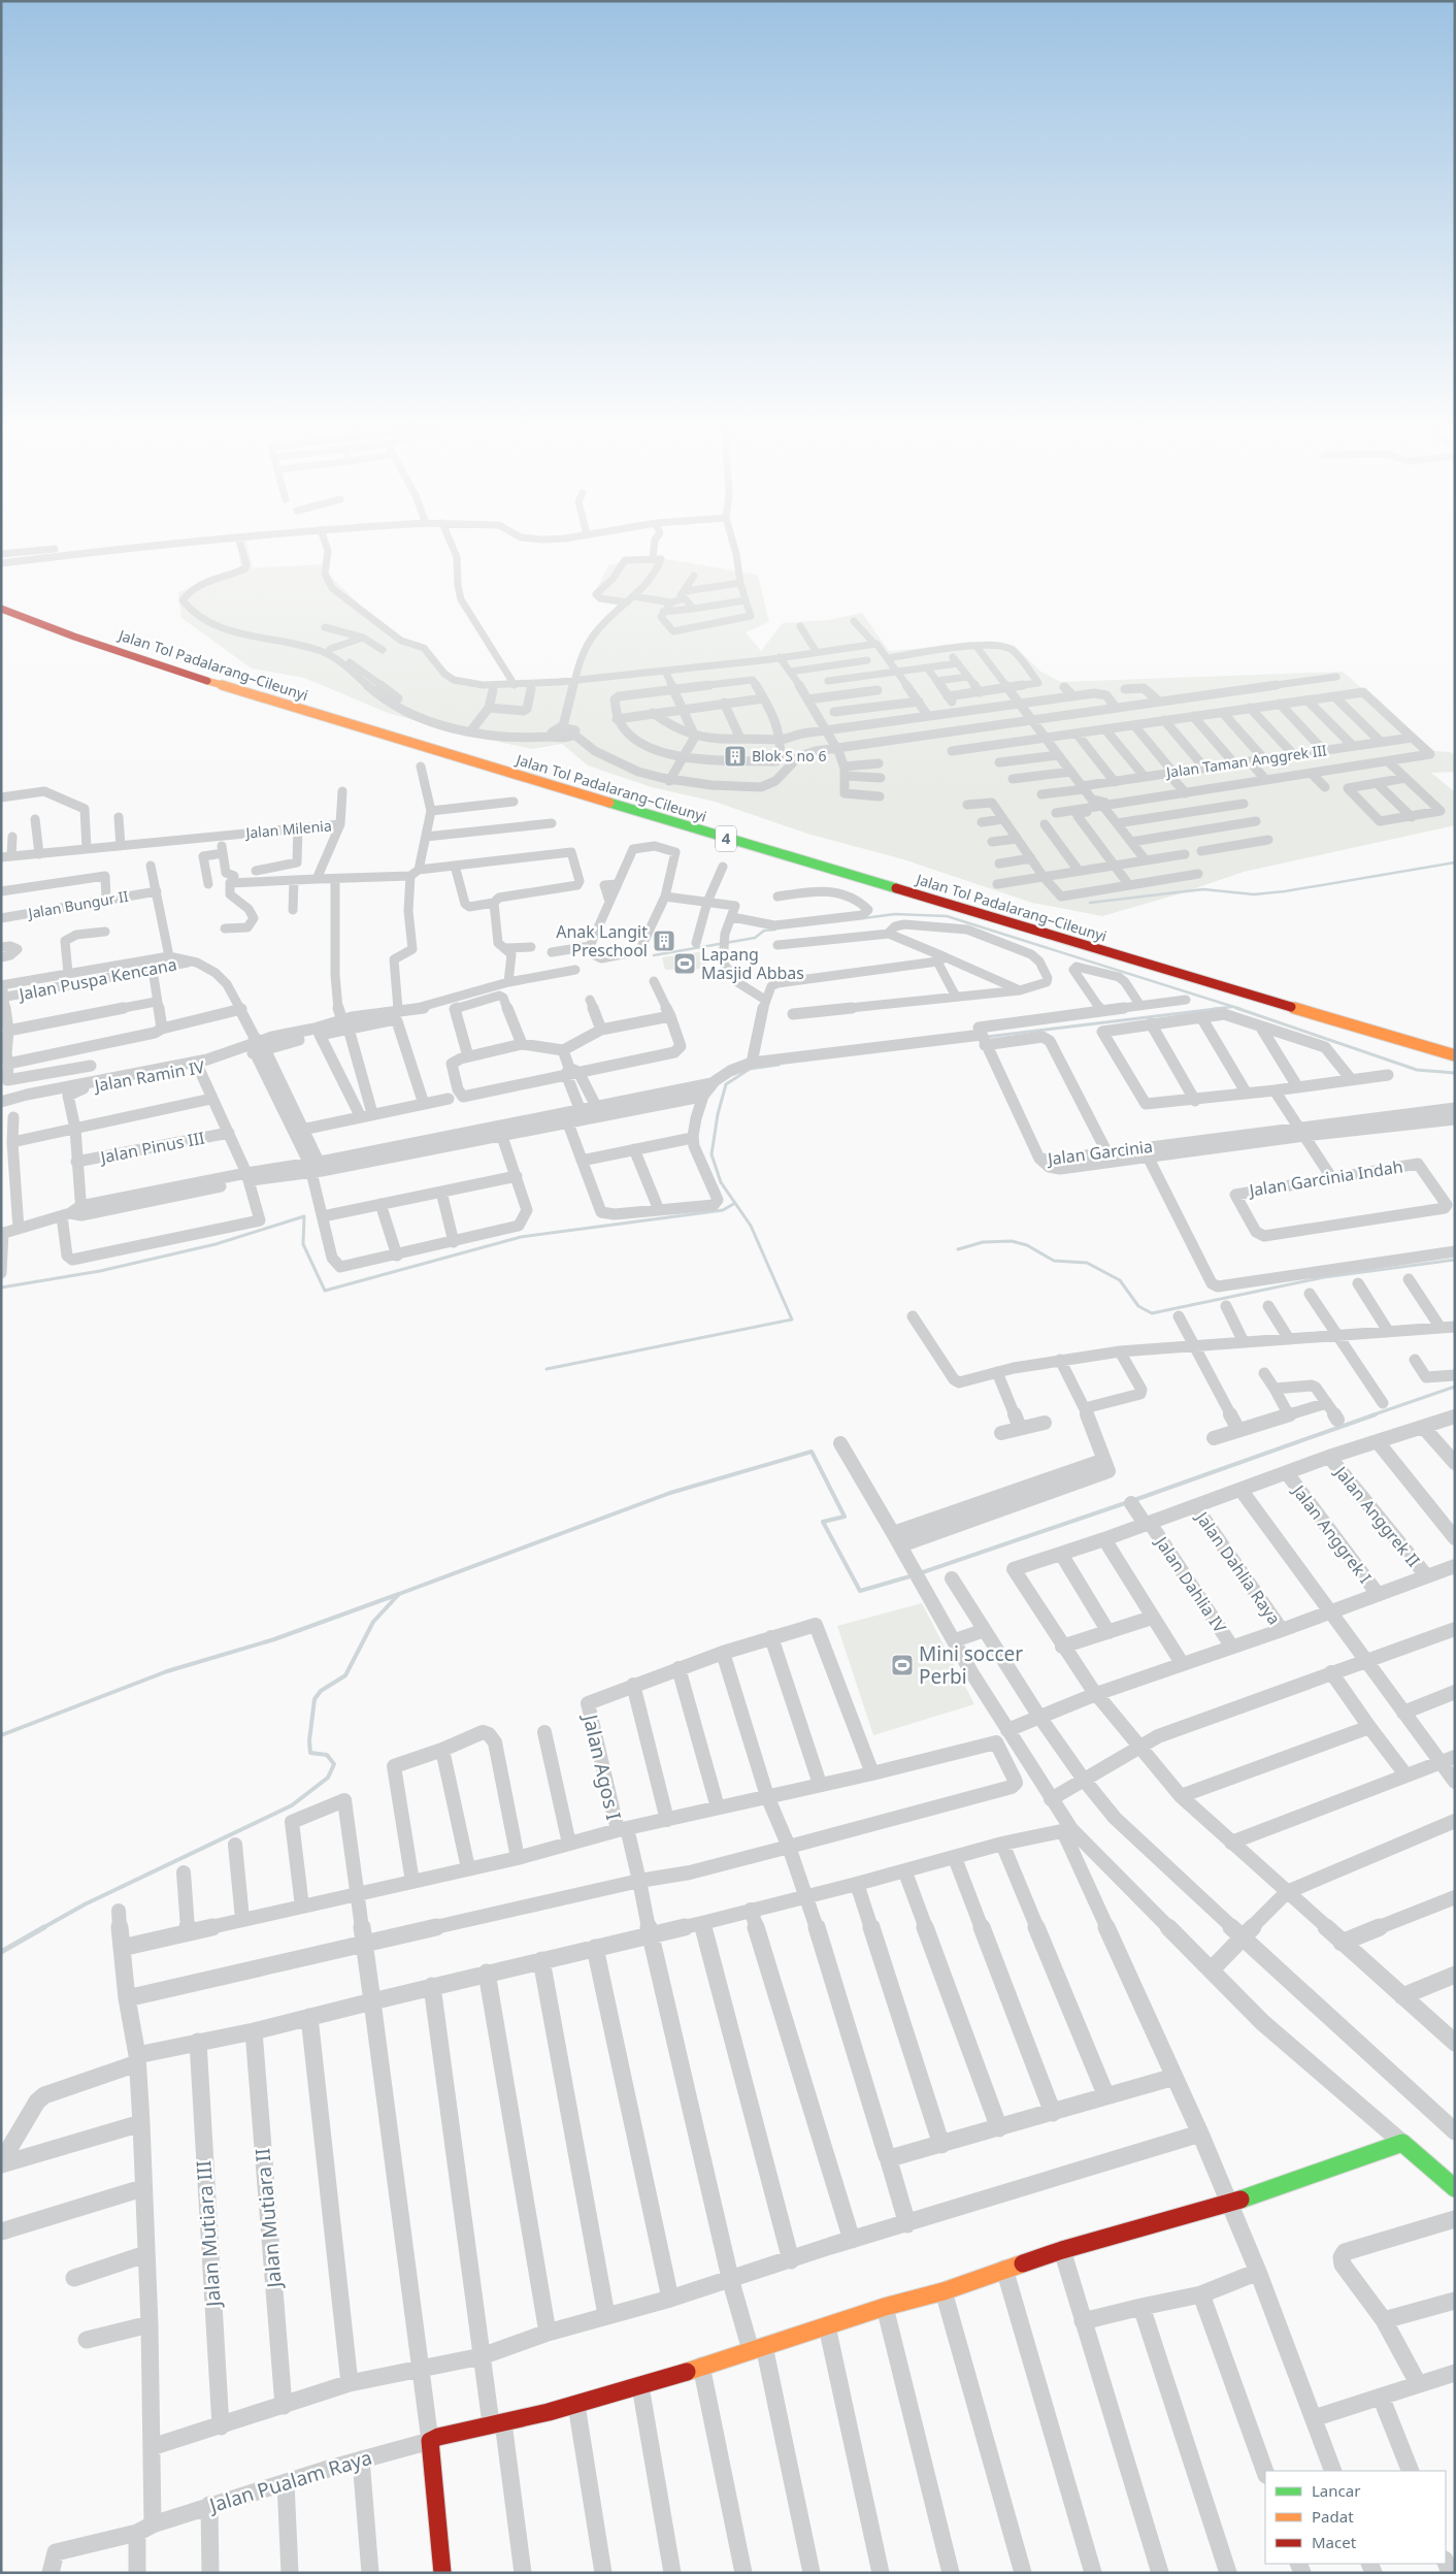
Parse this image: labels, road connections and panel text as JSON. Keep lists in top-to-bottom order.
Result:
{
  "streets": {
    "main road": ["Jalan Tol Padalarang–Cileunyi", "4"],
    "street": [
      "Jalan Taman Anggrek III",
      "Jalan Milenia",
      "Jalan Bungur II",
      "Jalan Puspa Kencana",
      "Jalan Ramin IV",
      "Jalan Pinus III",
      "Jalan Garcinia",
      "Jalan Garcinia Indah",
      "Jalan Anggrek II",
      "Jalan Anggrek I",
      "Jalan Dahlia Raya",
      "Jalan Dahlia IV",
      "Jalan Agos I",
      "Jalan Mutiara II",
      "Jalan Mutiara III",
      "Jalan Pualam Raya"
    ]
  },
  "places": {
    "building": ["Blok S no 6", "Anak Langit Preschool"],
    "sports": ["Lapang Masjid Abbas", "Mini soccer Perbi"]
  },
  "legend": ["Lancar", "Padat", "Macet"]
}
